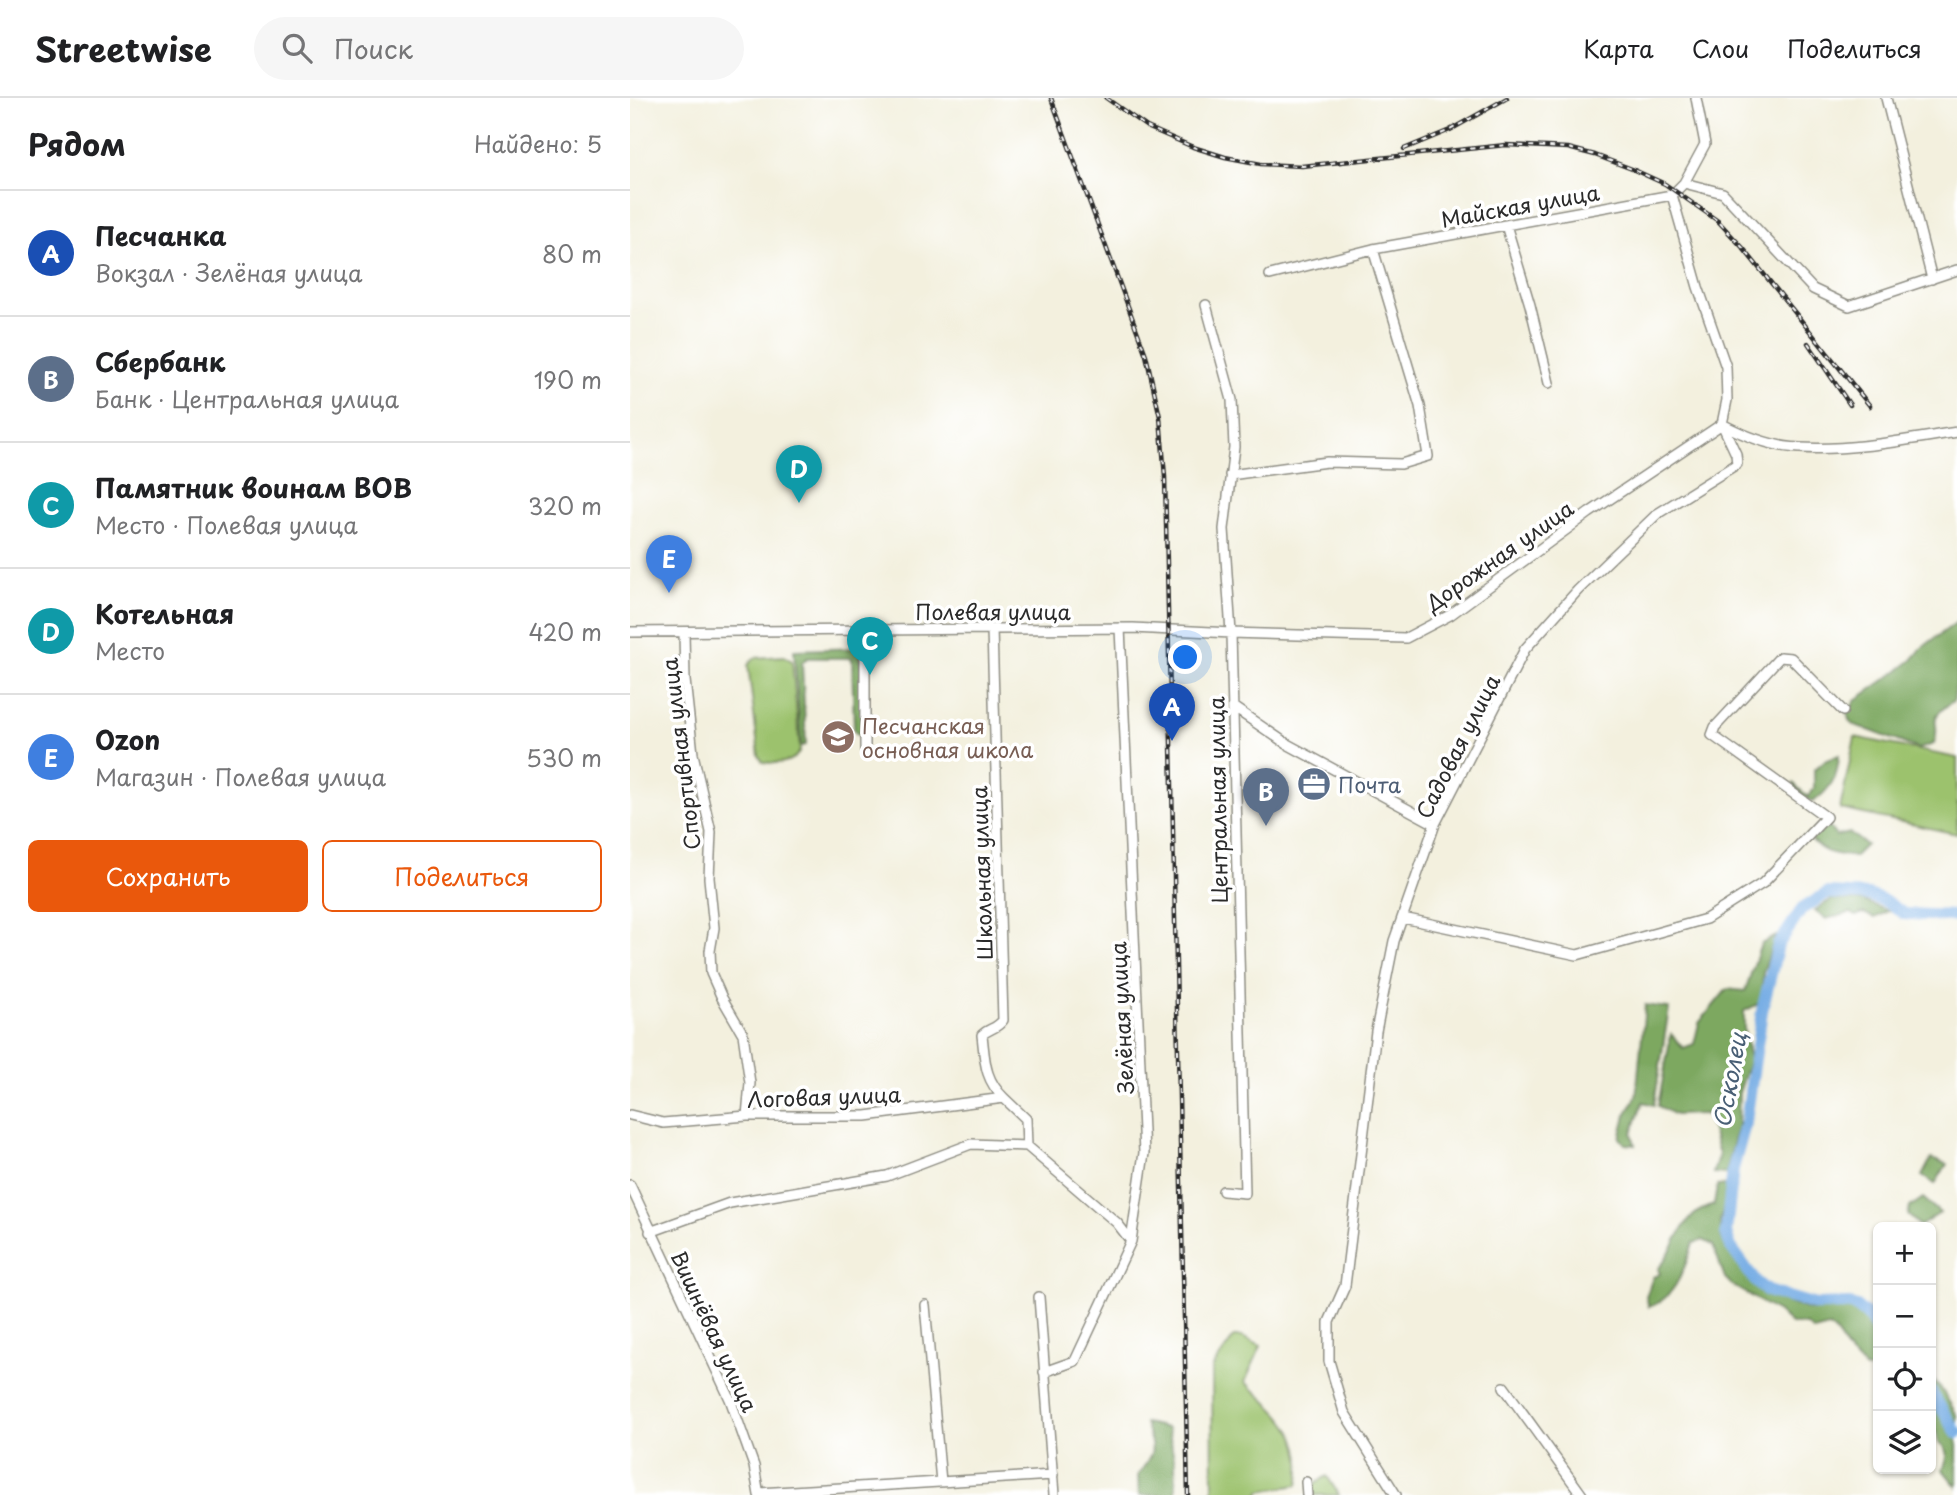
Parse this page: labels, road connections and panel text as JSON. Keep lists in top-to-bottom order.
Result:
{
  "streets": {
    "street": [
      "Майская улица",
      "Дорожная улица",
      "Полевая улица",
      "Садовая улица",
      "Спортивная улица",
      "Центральная улица",
      "Школьная улица",
      "Зелёная улица",
      "Логовая улица",
      "Вишнёвая улица"
    ]
  },
  "crossings": [
    ["Дорожная улица", "Полевая улица"],
    ["Дорожная улица", "Садовая улица"],
    ["Дорожная улица", "Центральная улица"],
    ["Полевая улица", "Спортивная улица"],
    ["Полевая улица", "Центральная улица"],
    ["Полевая улица", "Школьная улица"],
    ["Полевая улица", "Зелёная улица"],
    ["Спортивная улица", "Логовая улица"],
    ["Школьная улица", "Логовая улица"]
  ],
  "water": ["Осколец"],
  "places": {
    "school or university": ["Песчанская основная школа"],
    "office": ["Почта"]
  },
  "page": {
    "header": "Streetwise",
    "search": "Поиск",
    "nav": ["Карта", "Слои", "Поделиться"],
    "heading": ["Рядом", "Найдено: 5"],
    "list": [
      {
        "mark": "A",
        "name": "Песчанка",
        "note": "Вокзал · Зелёная улица",
        "value": "80 m"
      },
      {
        "mark": "B",
        "name": "Сбербанк",
        "note": "Банк · Центральная улица",
        "value": "190 m"
      },
      {
        "mark": "C",
        "name": "Памятник воинам ВОВ",
        "note": "Место · Полевая улица",
        "value": "320 m"
      },
      {
        "mark": "D",
        "name": "Котельная",
        "note": "Место",
        "value": "420 m"
      },
      {
        "mark": "E",
        "name": "Ozon",
        "note": "Магазин · Полевая улица",
        "value": "530 m"
      }
    ],
    "pins": [
      "D",
      "E",
      "C",
      "A",
      "B"
    ],
    "buttons": ["Сохранить", "Поделиться"],
    "map_buttons": ["+", "−"]
  }
}
